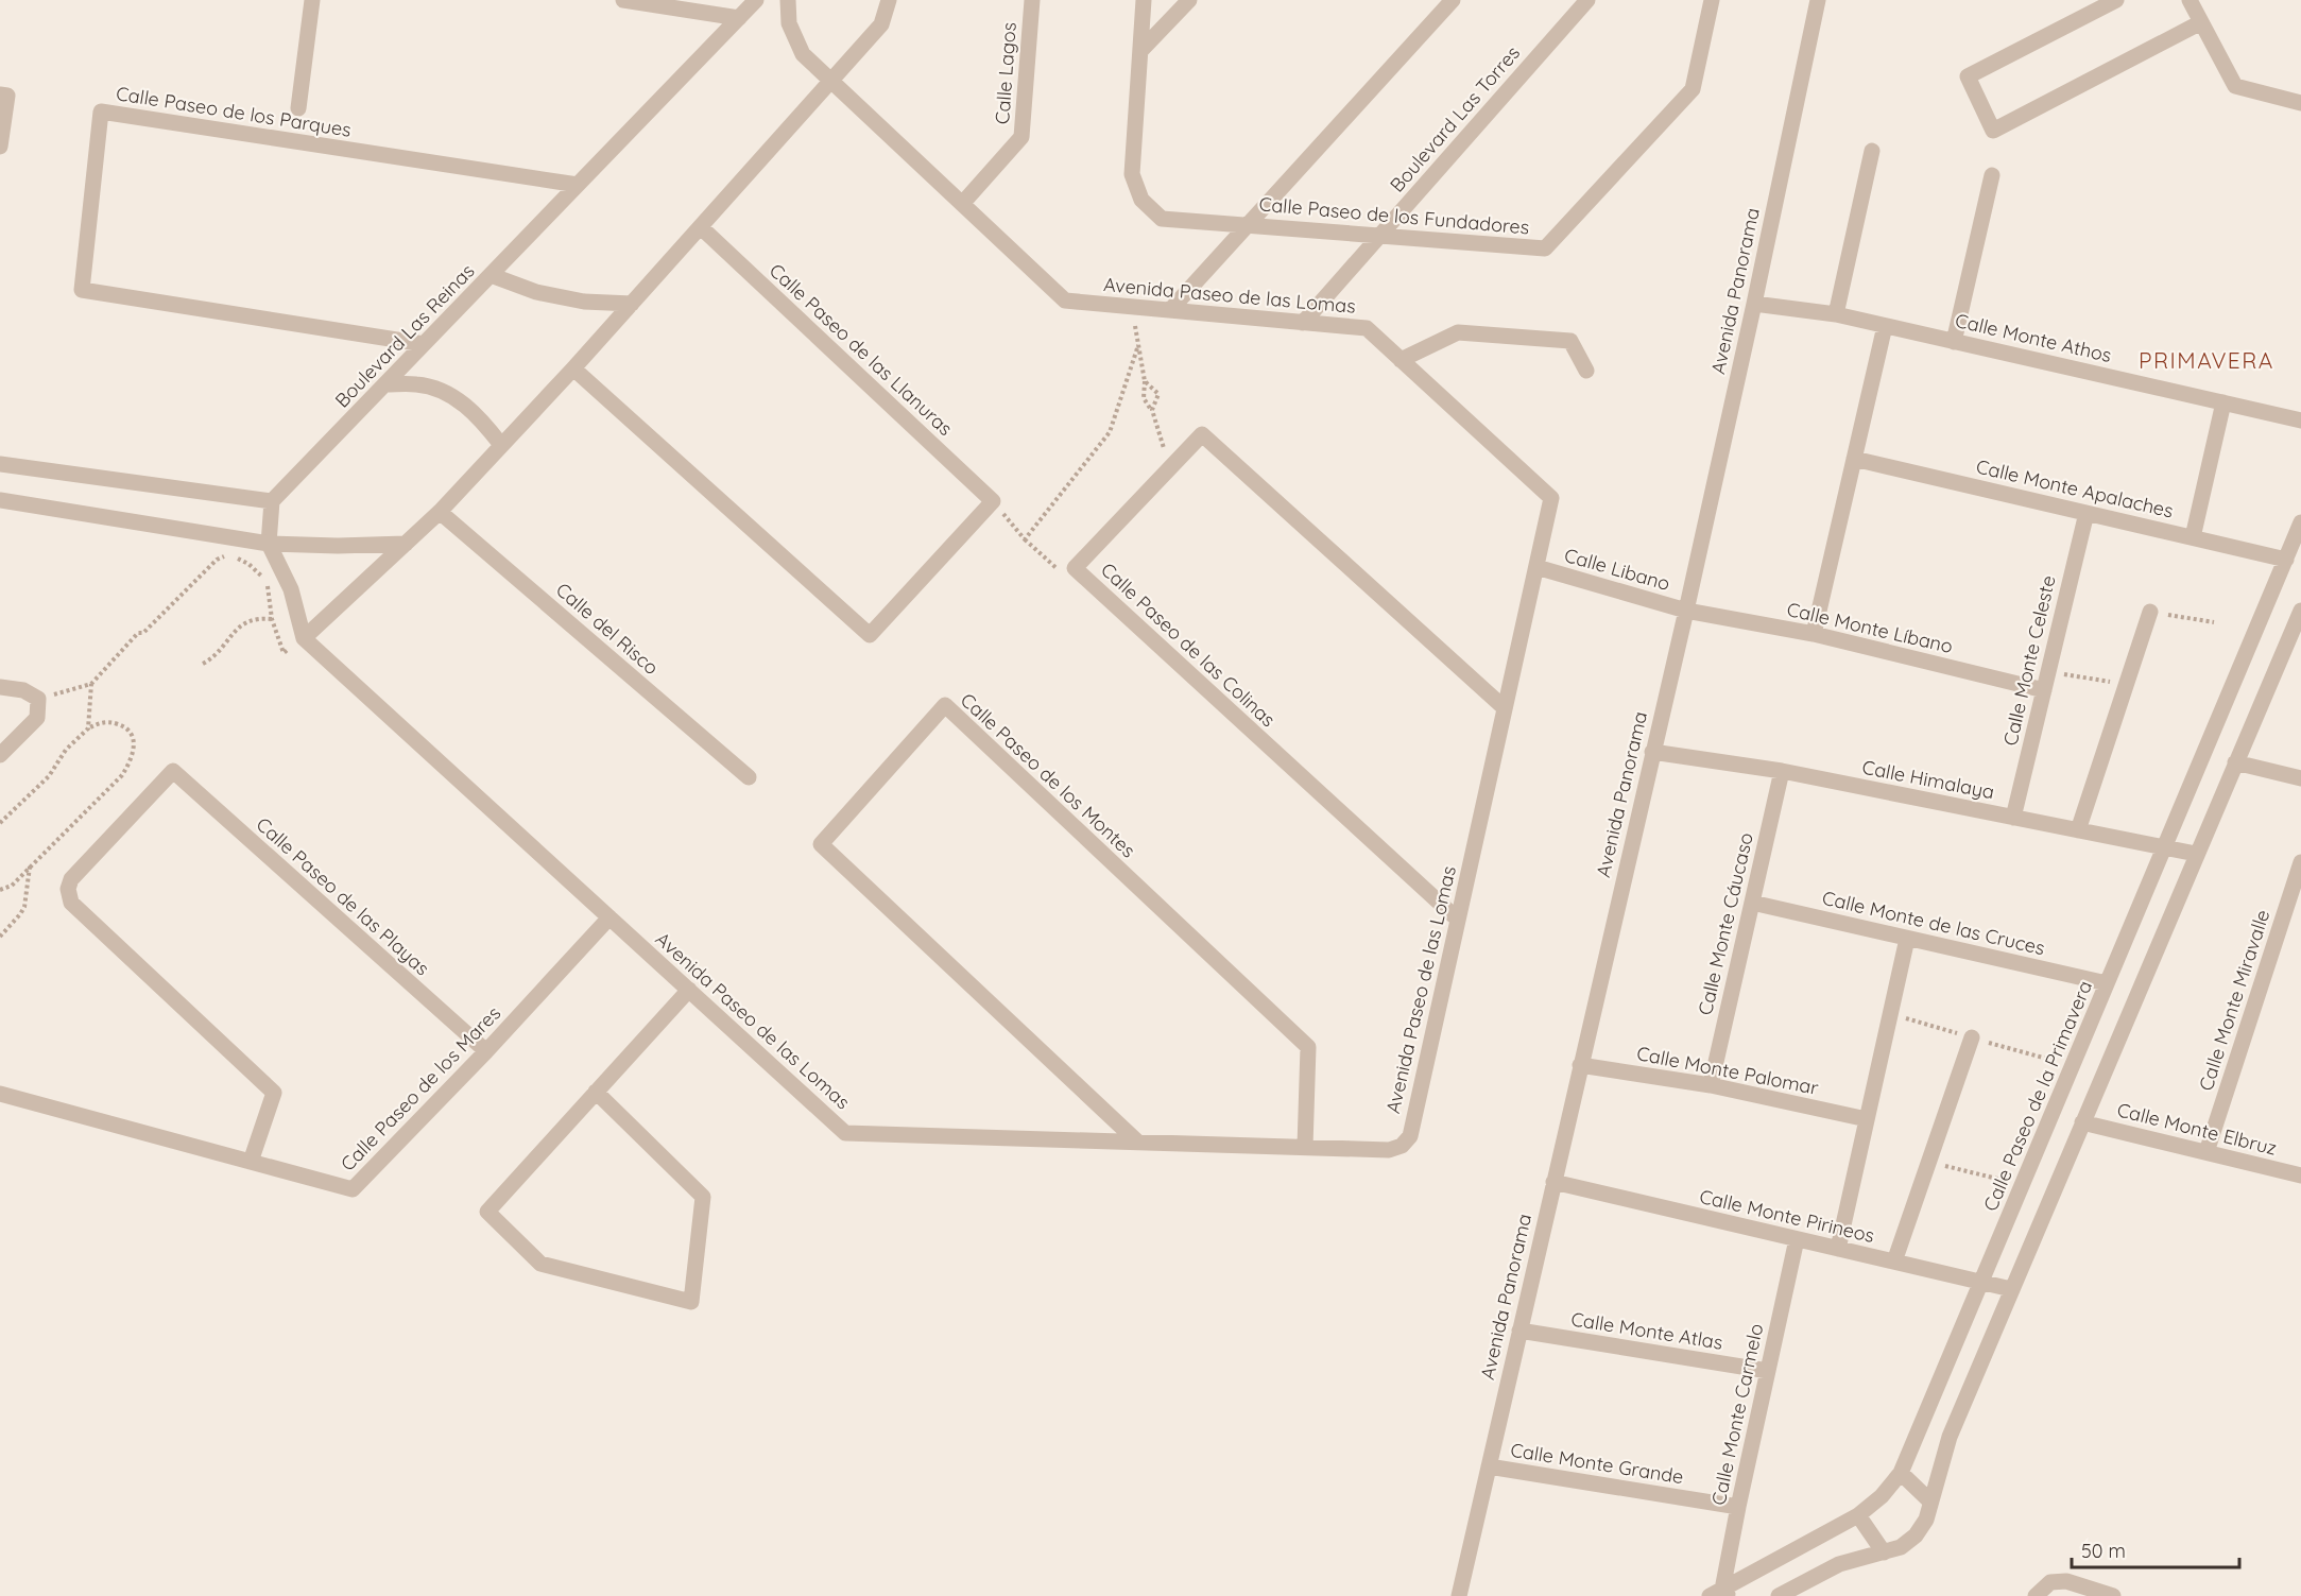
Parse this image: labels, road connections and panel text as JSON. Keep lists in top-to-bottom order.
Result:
{
  "streets": {
    "street": [
      "Calle Lagos",
      "Calle Paseo de los Parques",
      "Boulevard Las Torres",
      "Calle Paseo de los Fundadores",
      "Avenida Panorama",
      "Avenida Paseo de las Lomas",
      "Boulevard Las Reinas",
      "Calle Monte Athos",
      "Calle Paseo de las Llanuras",
      "Calle Monte Apalaches",
      "Calle Libano",
      "Calle Monte Líbano",
      "Calle del Risco",
      "Calle Paseo de las Colinas",
      "Calle Monte Celeste",
      "Calle Paseo de los Montes",
      "Calle Himalaya",
      "Calle Paseo de las Playas",
      "Calle Monte de las Cruces",
      "Calle Monte Cáucaso",
      "Calle Monte Miravalle",
      "Calle Monte Palomar",
      "Calle Paseo de los Mares",
      "Calle Paseo de la Primavera",
      "Calle Monte Elbruz",
      "Calle Monte Pirineos",
      "Calle Monte Atlas",
      "Calle Monte Carmelo",
      "Calle Monte Grande"
    ]
  },
  "crossings": [
    ["Calle Lagos", "Avenida Paseo de las Lomas"],
    ["Calle Paseo de los Parques", "Boulevard Las Reinas"],
    ["Boulevard Las Torres", "Calle Paseo de los Fundadores"],
    ["Boulevard Las Torres", "Avenida Paseo de las Lomas"],
    ["Avenida Panorama", "Calle Monte Athos"],
    ["Avenida Panorama", "Calle Libano"],
    ["Avenida Panorama", "Calle Monte Líbano"],
    ["Avenida Panorama", "Calle Himalaya"],
    ["Avenida Panorama", "Calle Monte Palomar"],
    ["Avenida Panorama", "Calle Monte Pirineos"],
    ["Avenida Panorama", "Calle Monte Atlas"],
    ["Avenida Panorama", "Calle Monte Grande"],
    ["Avenida Paseo de las Lomas", "Calle Libano"],
    ["Avenida Paseo de las Lomas", "Calle Paseo de las Colinas"],
    ["Avenida Paseo de las Lomas", "Calle Paseo de los Montes"],
    ["Avenida Paseo de las Lomas", "Calle Paseo de los Mares"],
    ["Calle Monte Apalaches", "Calle Monte Celeste"],
    ["Calle Monte Apalaches", "Calle Paseo de la Primavera"],
    ["Calle Libano", "Calle Monte Líbano"],
    ["Calle Monte Líbano", "Calle Monte Celeste"],
    ["Calle Monte Celeste", "Calle Himalaya"],
    ["Calle Himalaya", "Calle Monte Cáucaso"],
    ["Calle Himalaya", "Calle Paseo de la Primavera"],
    ["Calle Paseo de las Playas", "Calle Paseo de los Mares"],
    ["Calle Monte de las Cruces", "Calle Monte Cáucaso"],
    ["Calle Monte de las Cruces", "Calle Paseo de la Primavera"],
    ["Calle Monte Cáucaso", "Calle Monte Palomar"],
    ["Calle Monte Miravalle", "Calle Monte Elbruz"],
    ["Calle Paseo de la Primavera", "Calle Monte Pirineos"],
    ["Calle Paseo de la Primavera", "Calle Monte Carmelo"],
    ["Calle Monte Pirineos", "Calle Monte Carmelo"],
    ["Calle Monte Atlas", "Calle Monte Carmelo"],
    ["Calle Monte Carmelo", "Calle Monte Grande"]
  ],
  "districts": ["PRIMAVERA"],
  "scale_bar": "50 m"
}
